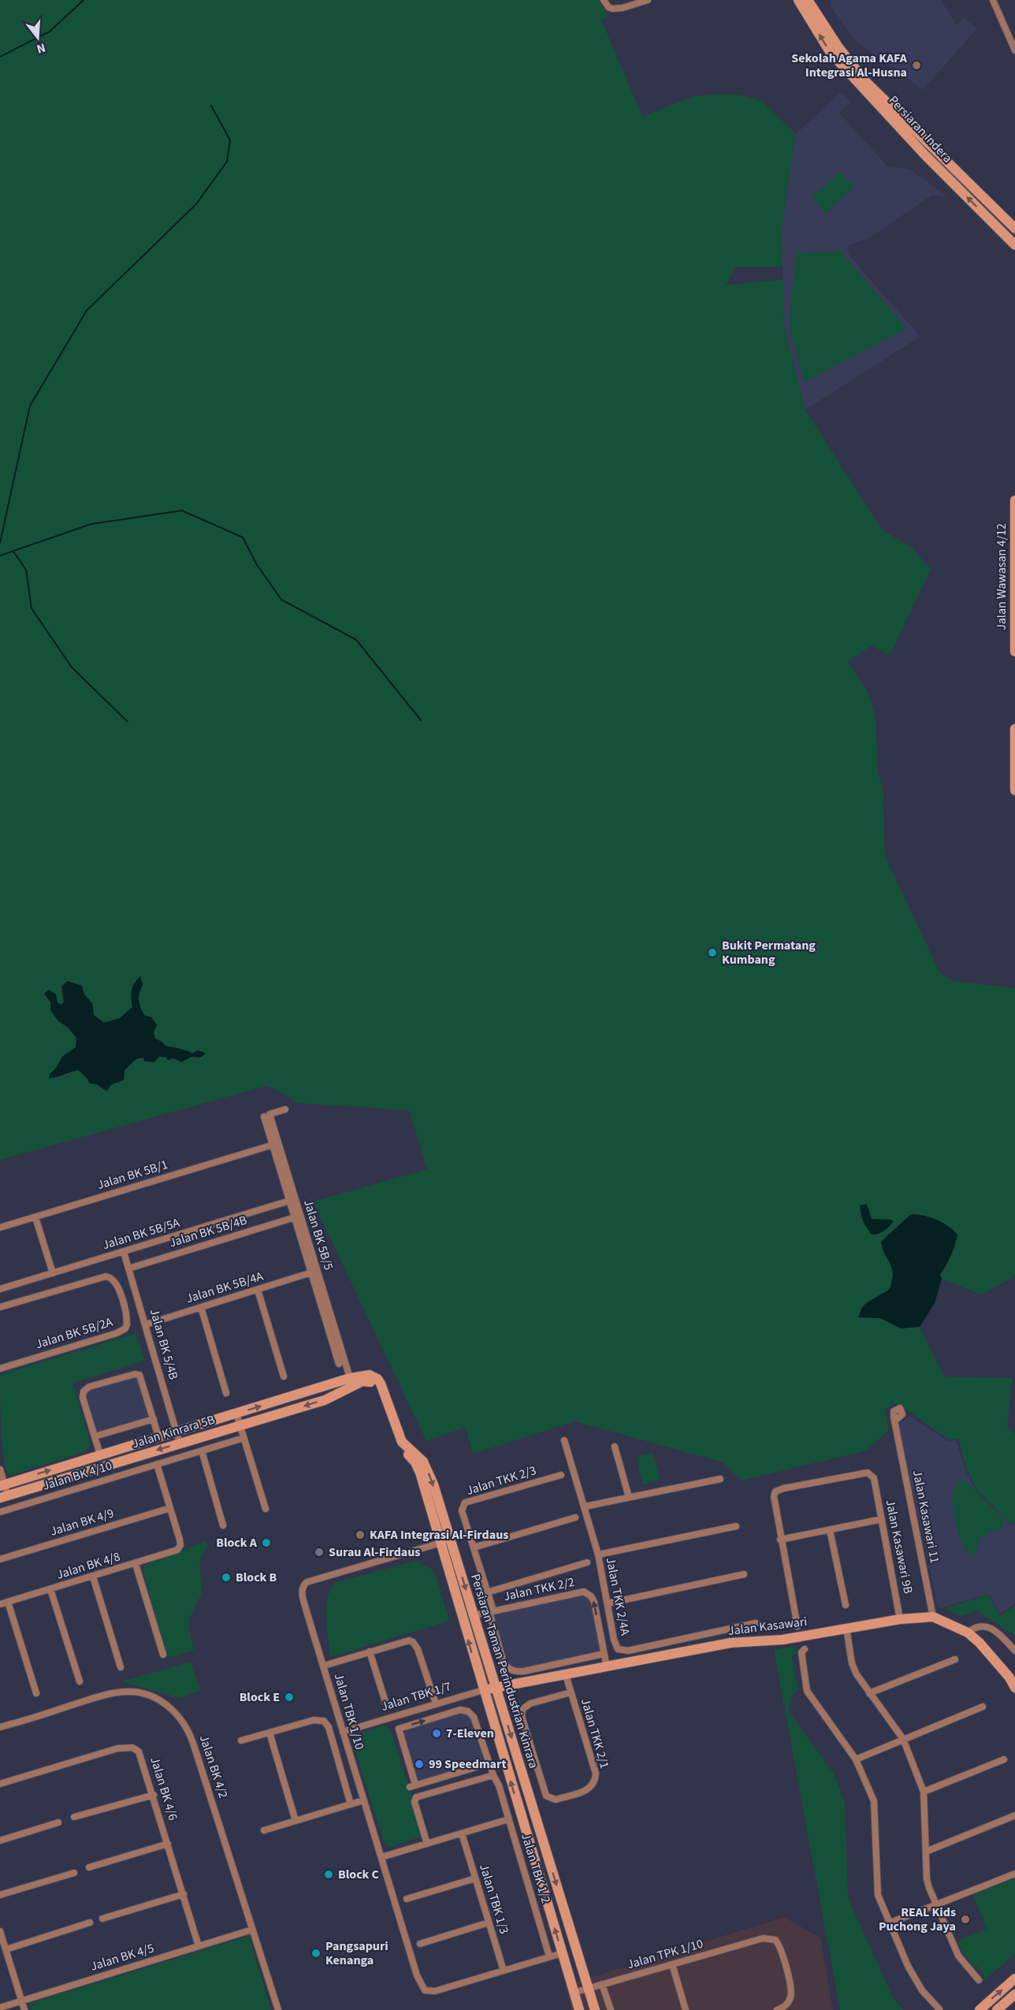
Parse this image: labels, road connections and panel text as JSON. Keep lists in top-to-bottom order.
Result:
{
  "streets": {
    "street": [
      "Persiaran Indera",
      "Jalan Wawasan 4/12",
      "Jalan BK 5B/1",
      "Jalan BK 5B/4B",
      "Jalan BK 5B/5A",
      "Jalan BK 5B/5",
      "Jalan BK 5B/4A",
      "Jalan BK 5B/2A",
      "Jalan BK 5/4B",
      "Jalan Kinrara 5B",
      "Jalan BK 4/10",
      "Jalan TKK 2/3",
      "Jalan Kasawari 11",
      "Jalan BK 4/9",
      "Jalan Kasawari 9B",
      "Jalan BK 4/8",
      "Jalan TKK 2/2",
      "Jalan TKK 2/4A",
      "Jalan Kasawari",
      "Persiaran Taman Perindustrian Kinrara",
      "Jalan TBK 1/7",
      "Jalan TBK 1/10",
      "Jalan TKK 2/1",
      "Jalan BK 4/2",
      "Jalan BK 4/6",
      "Jalan TBK 1/2",
      "Jalan TBK 1/3",
      "Jalan TPK 1/10",
      "Jalan BK 4/5"
    ]
  },
  "crossings": [
    ["Jalan BK 5B/1", "Jalan BK 5B/5"],
    ["Jalan BK 5B/4B", "Jalan BK 5B/5"],
    ["Jalan BK 5B/4B", "Jalan BK 5/4B"],
    ["Jalan BK 5B/5A", "Jalan BK 5B/5"],
    ["Jalan BK 5B/5A", "Jalan BK 5/4B"],
    ["Jalan BK 5B/5", "Jalan BK 5B/4A"],
    ["Jalan BK 5B/5", "Jalan Kinrara 5B"],
    ["Jalan BK 5B/5", "Persiaran Taman Perindustrian Kinrara"],
    ["Jalan BK 5B/4A", "Jalan BK 5/4B"],
    ["Jalan BK 5/4B", "Jalan Kinrara 5B"],
    ["Jalan Kinrara 5B", "Persiaran Taman Perindustrian Kinrara"],
    ["Jalan TKK 2/3", "Jalan TKK 2/2"],
    ["Jalan Kasawari 11", "Jalan Kasawari"],
    ["Jalan BK 4/9", "Jalan BK 4/8"],
    ["Jalan Kasawari 9B", "Jalan Kasawari"],
    ["Jalan TKK 2/2", "Jalan Kasawari"],
    ["Jalan TKK 2/2", "Persiaran Taman Perindustrian Kinrara"],
    ["Jalan Kasawari", "Persiaran Taman Perindustrian Kinrara"],
    ["Jalan Kasawari", "Jalan TBK 1/7"],
    ["Jalan Kasawari", "Jalan TKK 2/1"],
    ["Persiaran Taman Perindustrian Kinrara", "Jalan TBK 1/7"],
    ["Persiaran Taman Perindustrian Kinrara", "Jalan TBK 1/10"],
    ["Persiaran Taman Perindustrian Kinrara", "Jalan TPK 1/10"],
    ["Jalan TBK 1/7", "Jalan TBK 1/10"],
    ["Jalan TBK 1/10", "Jalan TBK 1/3"],
    ["Jalan BK 4/2", "Jalan BK 4/5"],
    ["Jalan BK 4/6", "Jalan BK 4/5"]
  ],
  "places": [
    "Sekolah Agama KAFA Integrasi Al-Husna",
    "Bukit Permatang Kumbang",
    "KAFA Integrasi Al-Firdaus",
    "Block A",
    "Surau Al-Firdaus",
    "Block B",
    "Block E",
    "7-Eleven",
    "99 Speedmart",
    "Block C",
    "REAL Kids Puchong Jaya",
    "Pangsapuri Kenanga"
  ],
  "north": "bottom"
}
